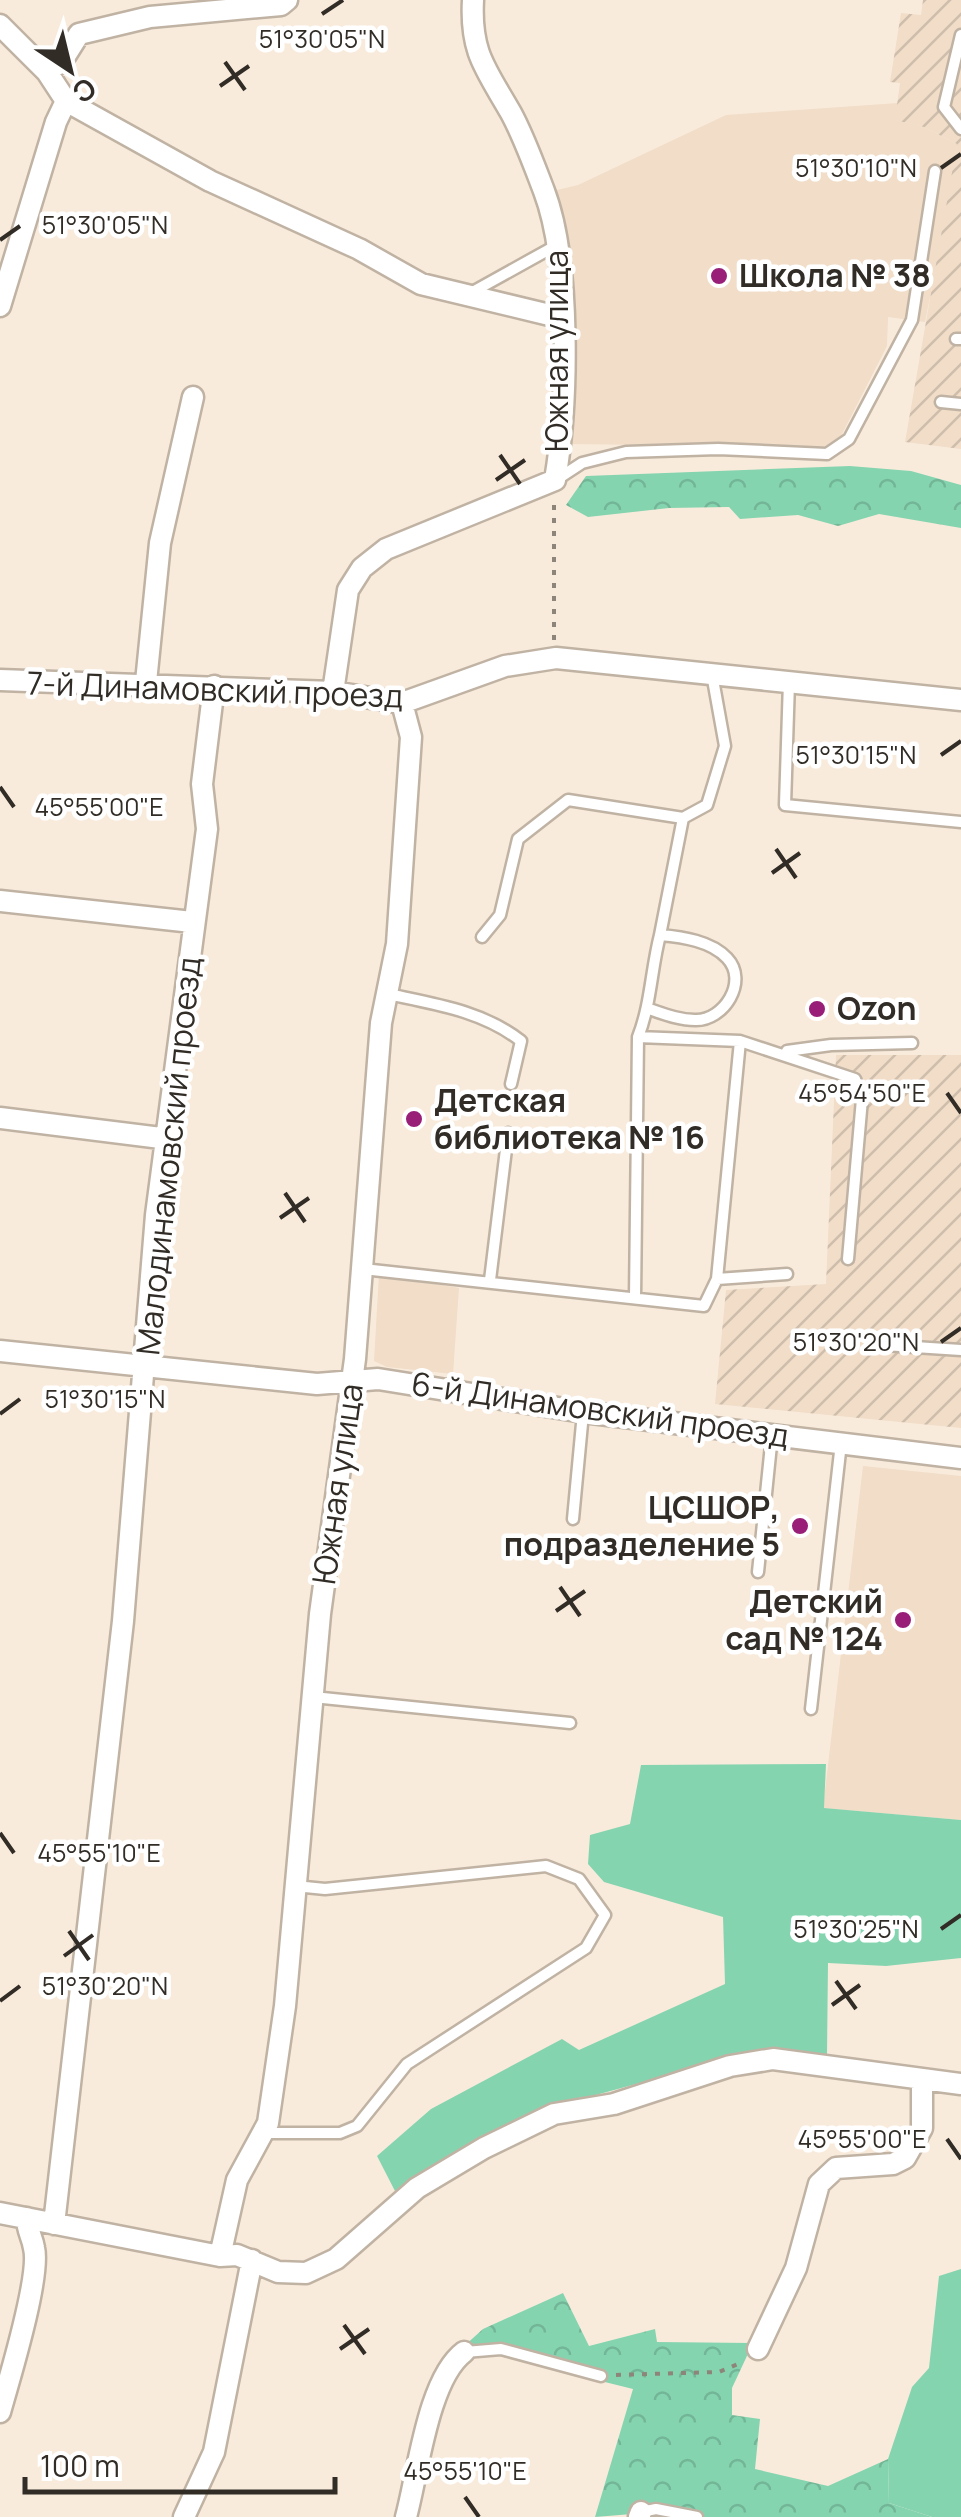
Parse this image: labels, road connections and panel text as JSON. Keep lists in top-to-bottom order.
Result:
{
  "streets": {
    "street": [
      "Южная улица",
      "7-й Динамовский проезд",
      "Малодинамовский проезд",
      "6-й Динамовский проезд"
    ]
  },
  "crossings": [
    ["Южная улица", "7-й Динамовский проезд"],
    ["Южная улица", "6-й Динамовский проезд"],
    ["7-й Динамовский проезд", "Малодинамовский проезд"],
    ["Малодинамовский проезд", "6-й Динамовский проезд"]
  ],
  "places": [
    "Школа № 38",
    "Ozon",
    "Детская библиотека № 16",
    "ЦСШОР, подразделение 5",
    "Детский сад № 124"
  ],
  "scale_bar": "100 m",
  "north": "bottom right",
  "coordinates": [
    "51°30'05\"N",
    "51°30'10\"N",
    "51°30'15\"N",
    "45°55'00\"E",
    "45°54'50\"E",
    "51°30'20\"N",
    "45°55'10\"E",
    "51°30'25\"N"
  ]
}
